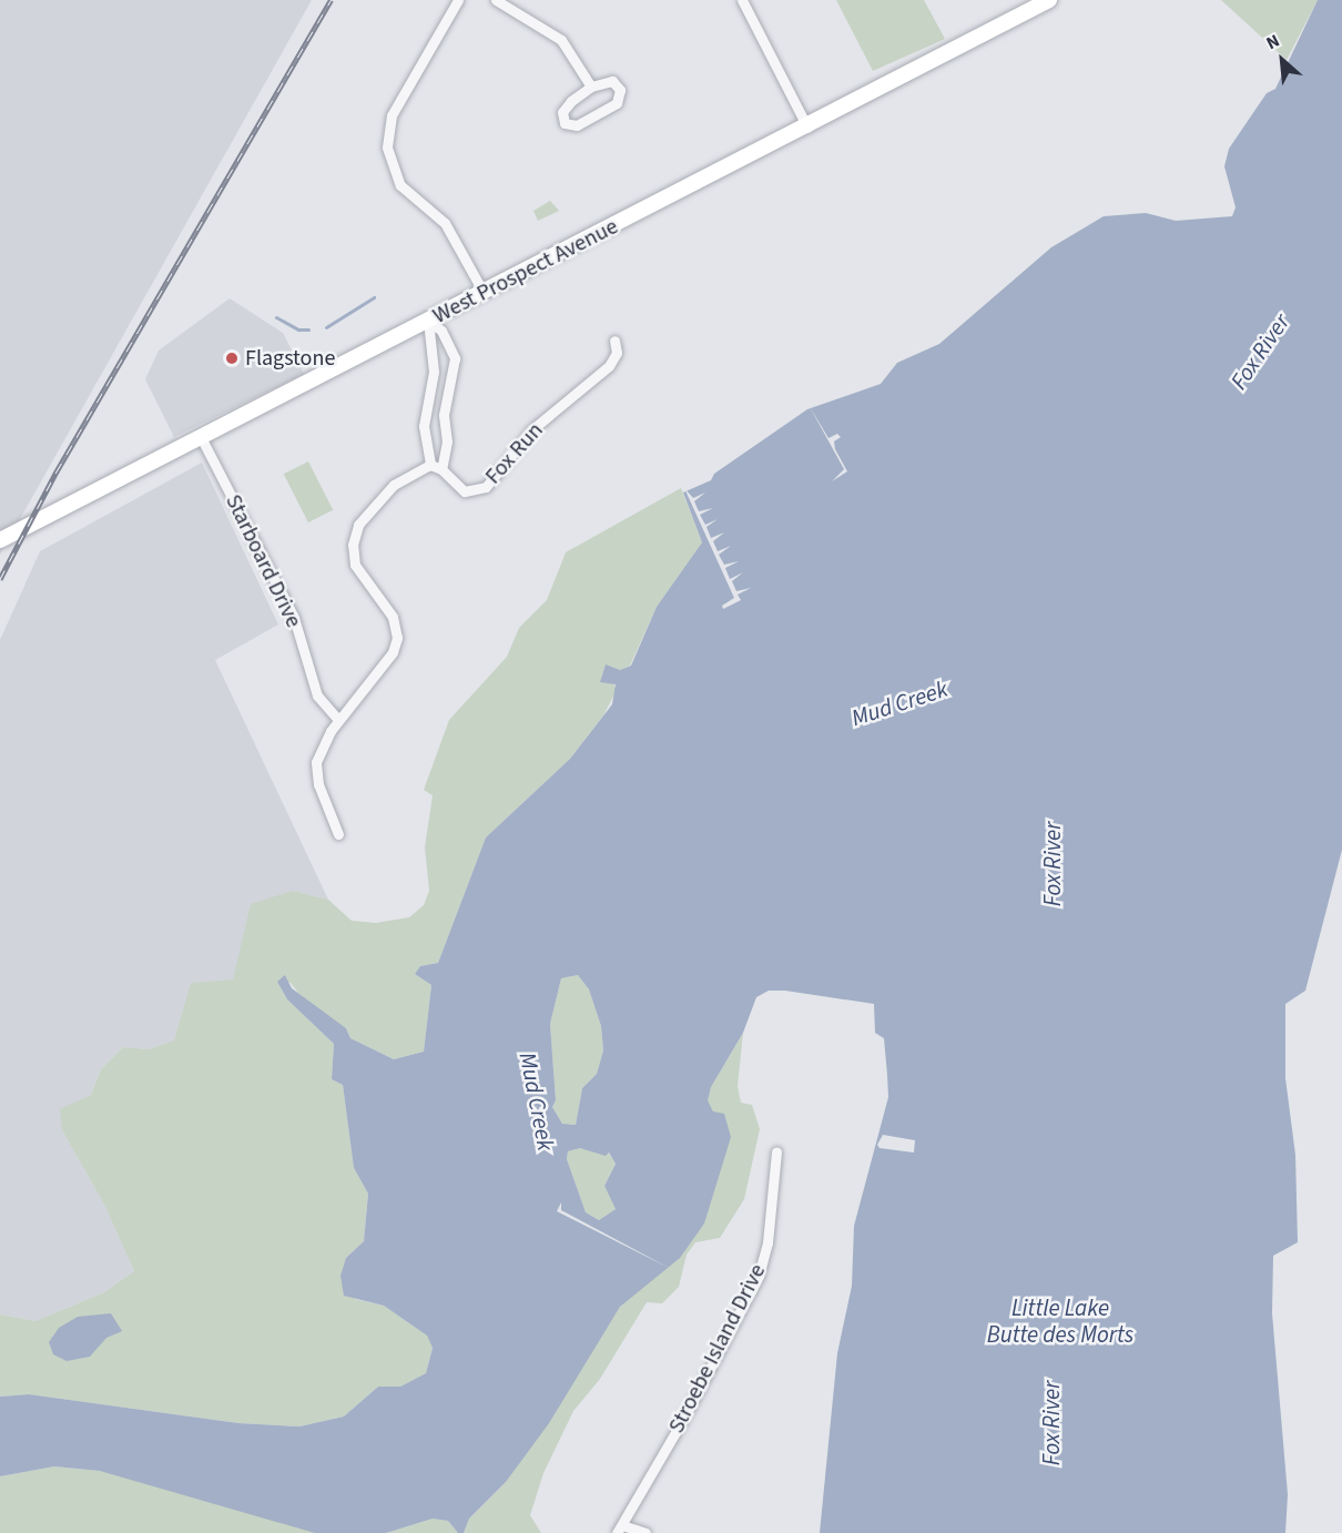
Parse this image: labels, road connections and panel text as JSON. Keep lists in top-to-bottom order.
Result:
{
  "streets": {
    "main road": ["West Prospect Avenue"],
    "street": ["Fox Run", "Starboard Drive", "Stroebe Island Drive"]
  },
  "crossings": [
    ["West Prospect Avenue", "Starboard Drive"]
  ],
  "water": ["Fox River", "Mud Creek", "Little Lake Butte des Morts"],
  "places": ["Flagstone"],
  "north": "top left"
}
